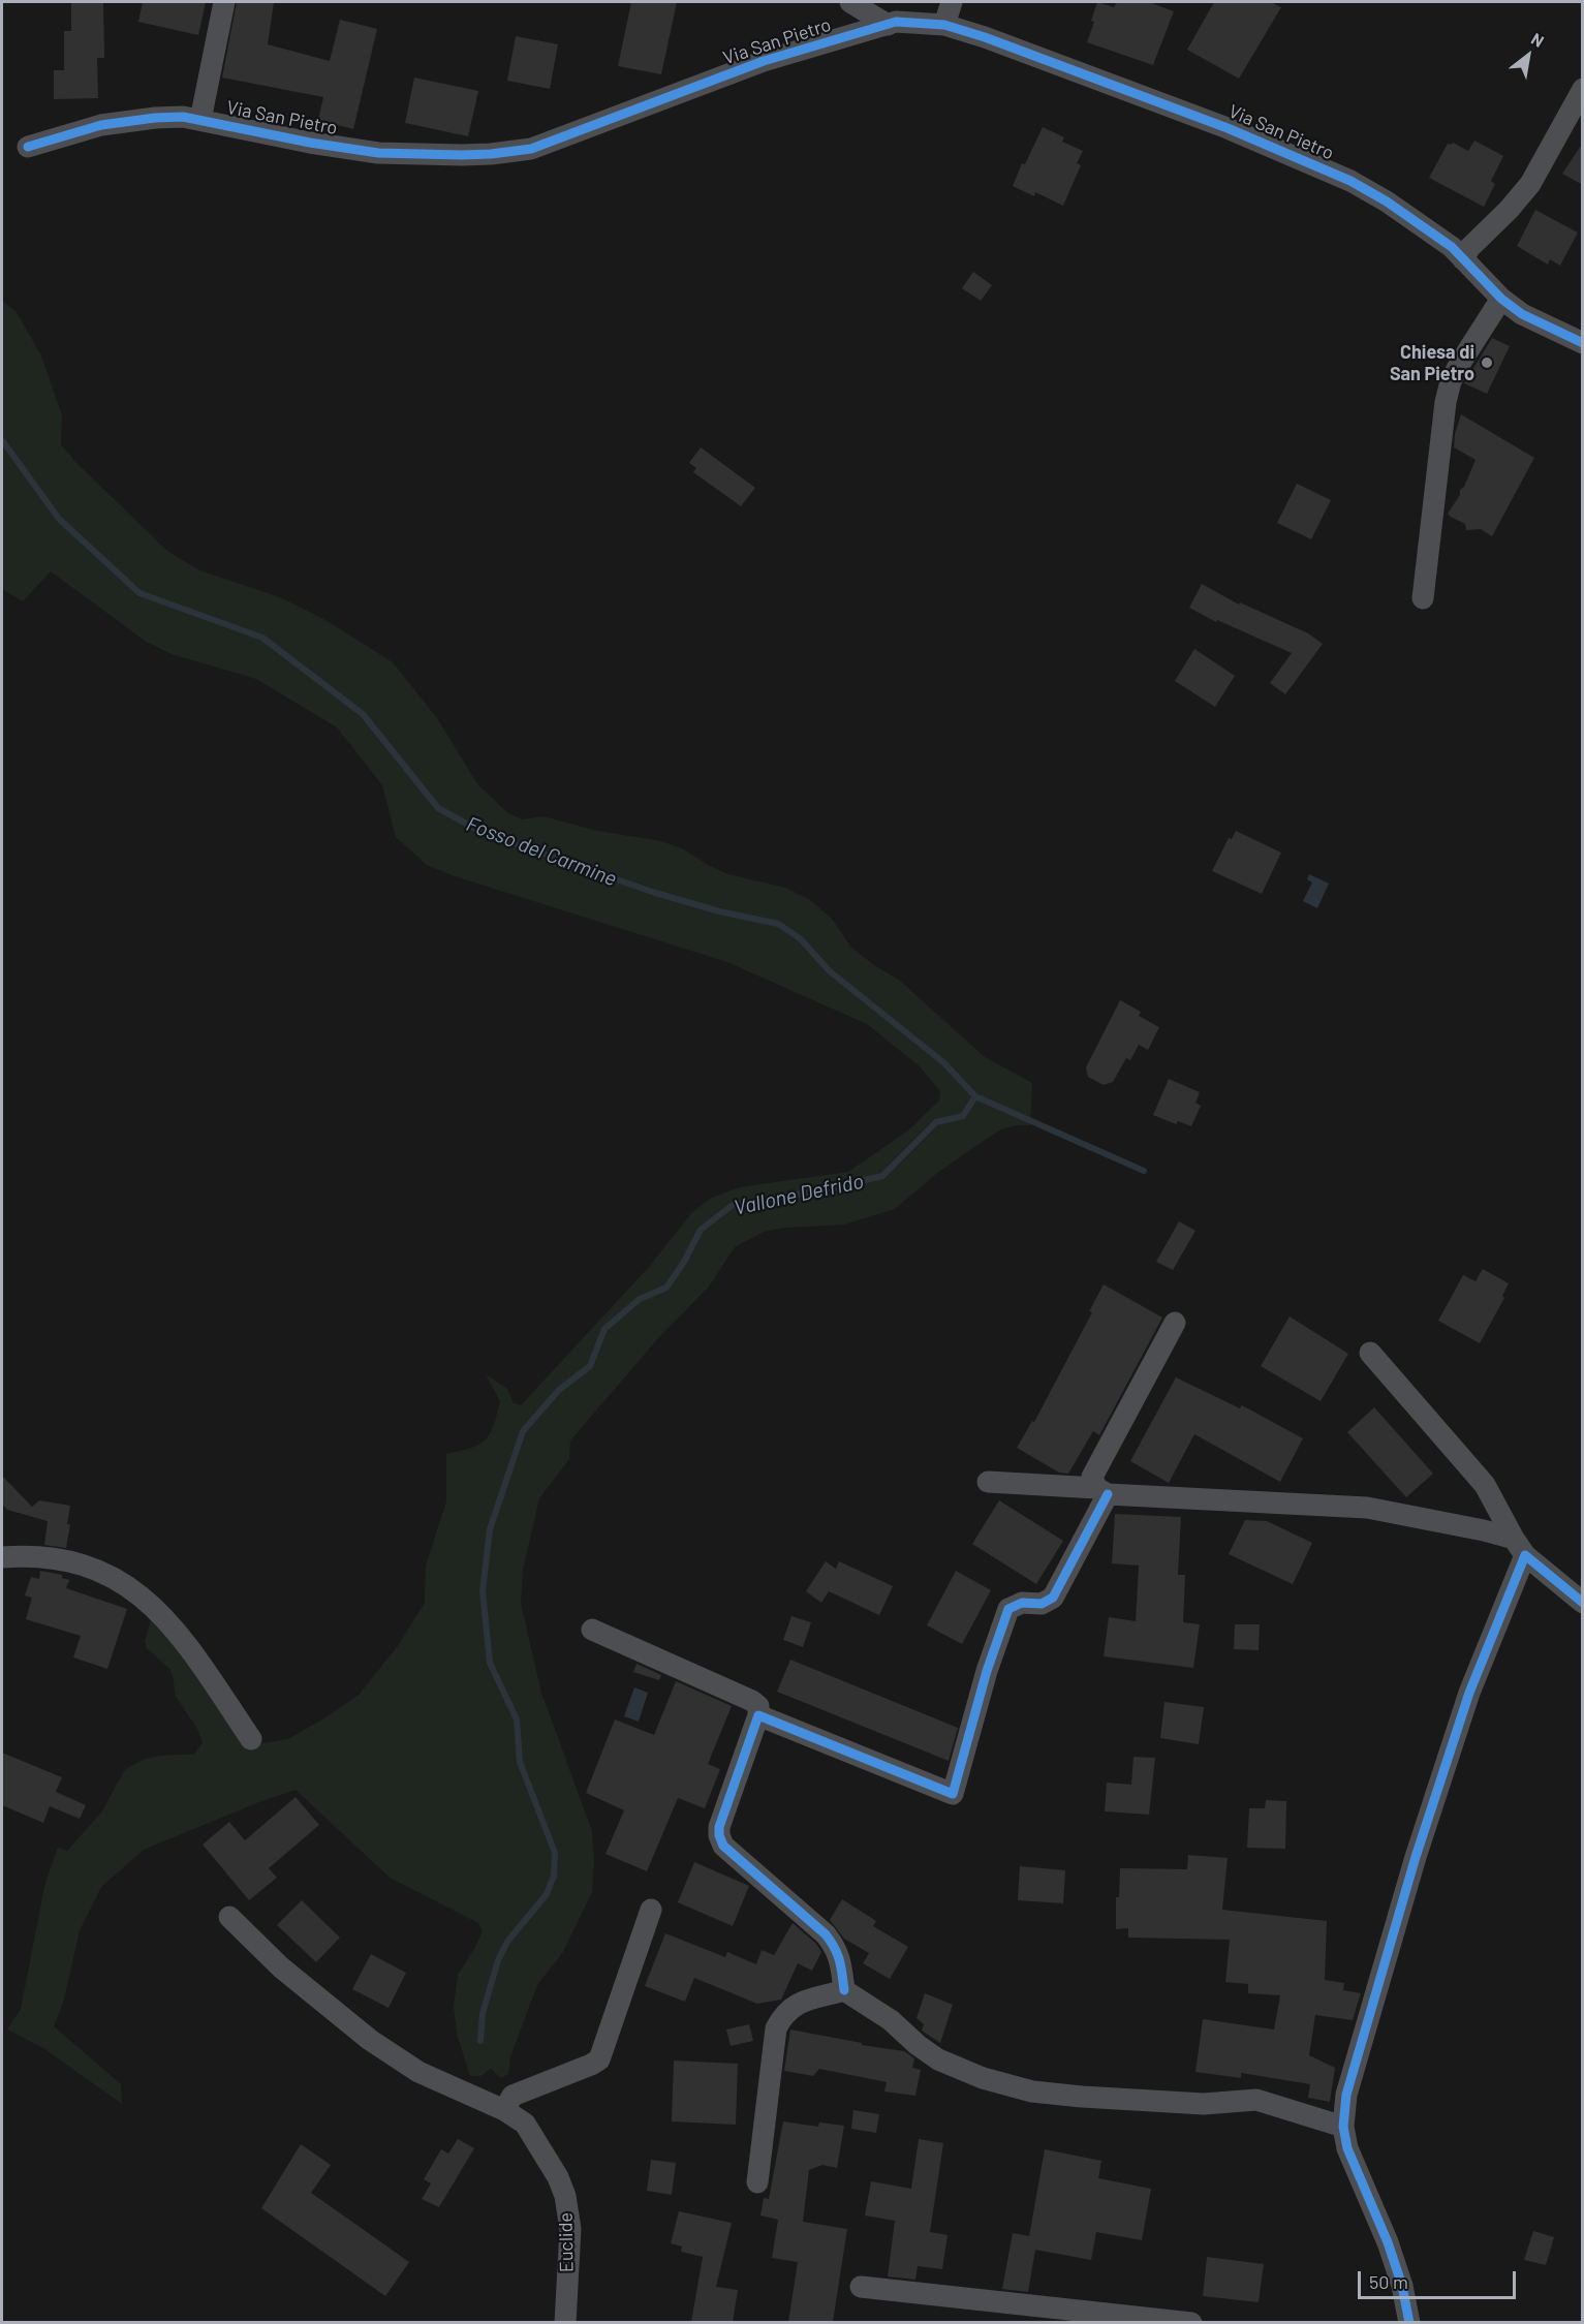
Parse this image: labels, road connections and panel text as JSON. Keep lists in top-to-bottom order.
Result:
{
  "streets": {
    "street": ["Via San Pietro", "Euclide"]
  },
  "water": ["Fosso del Carmine", "Vallone Defrido"],
  "places": ["Chiesa di San Pietro"],
  "scale_bar": "50 m",
  "north": "top right"
}
